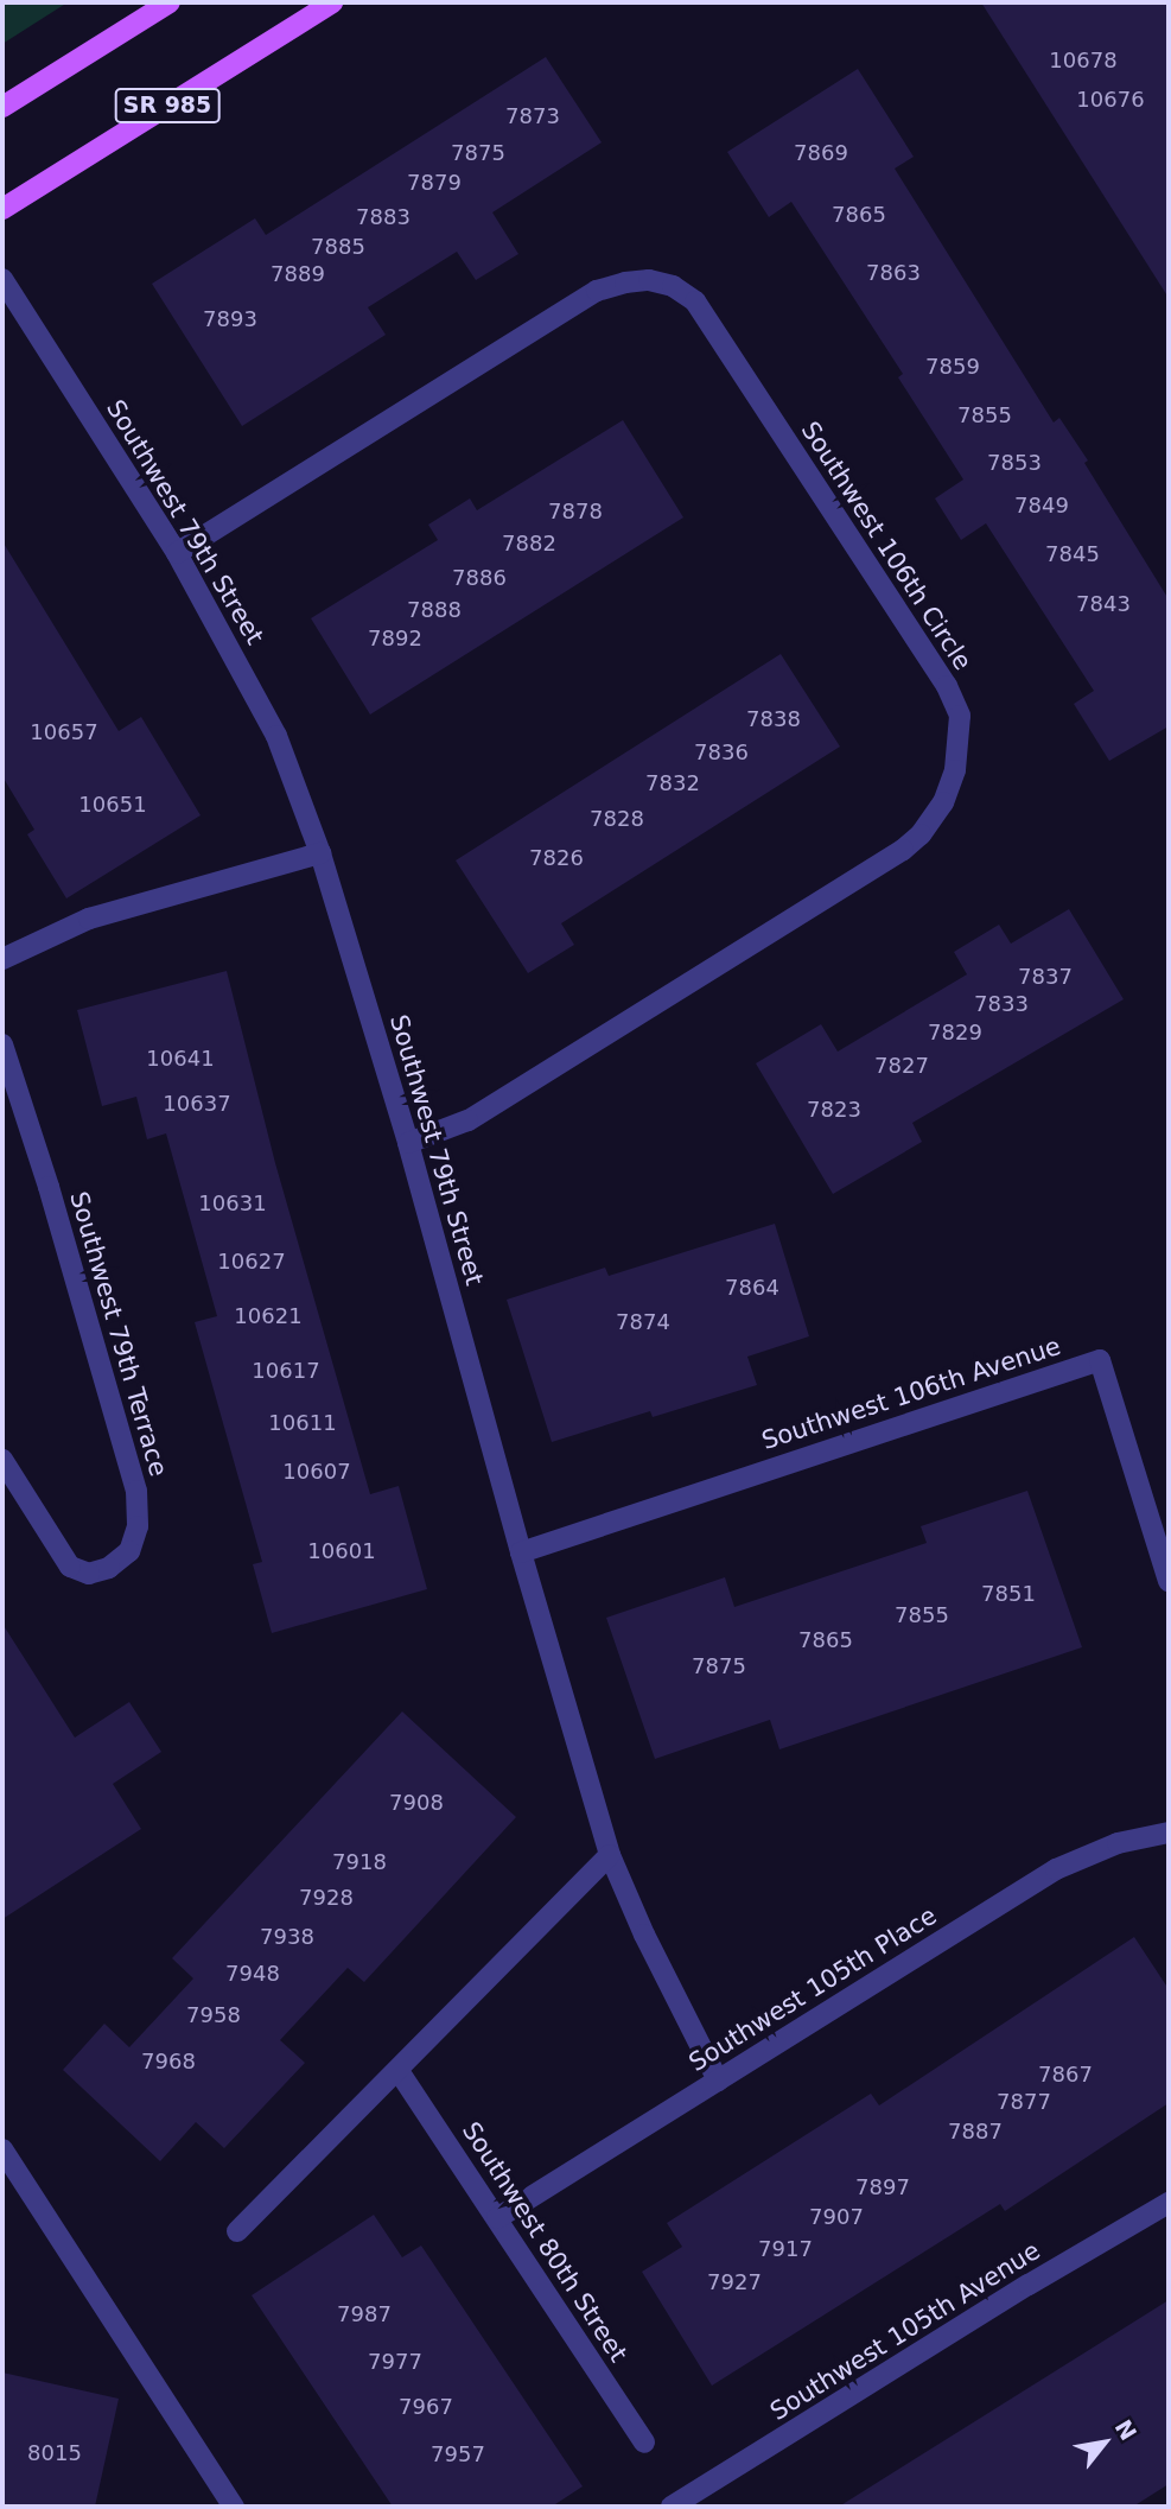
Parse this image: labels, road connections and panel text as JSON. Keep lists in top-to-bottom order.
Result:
{
  "streets": {
    "main road": ["SR 985"],
    "street": [
      "Southwest 79th Street",
      "Southwest 106th Circle",
      "Southwest 79th Terrace",
      "Southwest 106th Avenue",
      "Southwest 105th Place",
      "Southwest 80th Street",
      "Southwest 105th Avenue"
    ]
  },
  "crossings": [
    ["Southwest 79th Street", "Southwest 106th Circle"],
    ["Southwest 79th Street", "Southwest 106th Avenue"],
    ["Southwest 79th Street", "Southwest 105th Place"],
    ["Southwest 105th Place", "Southwest 80th Street"]
  ],
  "house_numbers": [
    "10678",
    "10676",
    "7873",
    "7875",
    "7869",
    "7879",
    "7865",
    "7883",
    "7885",
    "7863",
    "7889",
    "7893",
    "7859",
    "7855",
    "7853",
    "7849",
    "7878",
    "7882",
    "7845",
    "7886",
    "7843",
    "7888",
    "7892",
    "7838",
    "10657",
    "7836",
    "7832",
    "10651",
    "7828",
    "7826",
    "7837",
    "7833",
    "7829",
    "10641",
    "7827",
    "10637",
    "7823",
    "10631",
    "10627",
    "7864",
    "10621",
    "7874",
    "10617",
    "10611",
    "10607",
    "10601",
    "7851",
    "7855",
    "7865",
    "7875",
    "7908",
    "7918",
    "7928",
    "7938",
    "7948",
    "7958",
    "7968",
    "7867",
    "7877",
    "7887",
    "7897",
    "7907",
    "7917",
    "7927",
    "7987",
    "7977",
    "7967",
    "8015",
    "7957"
  ],
  "north": "top right"
}
